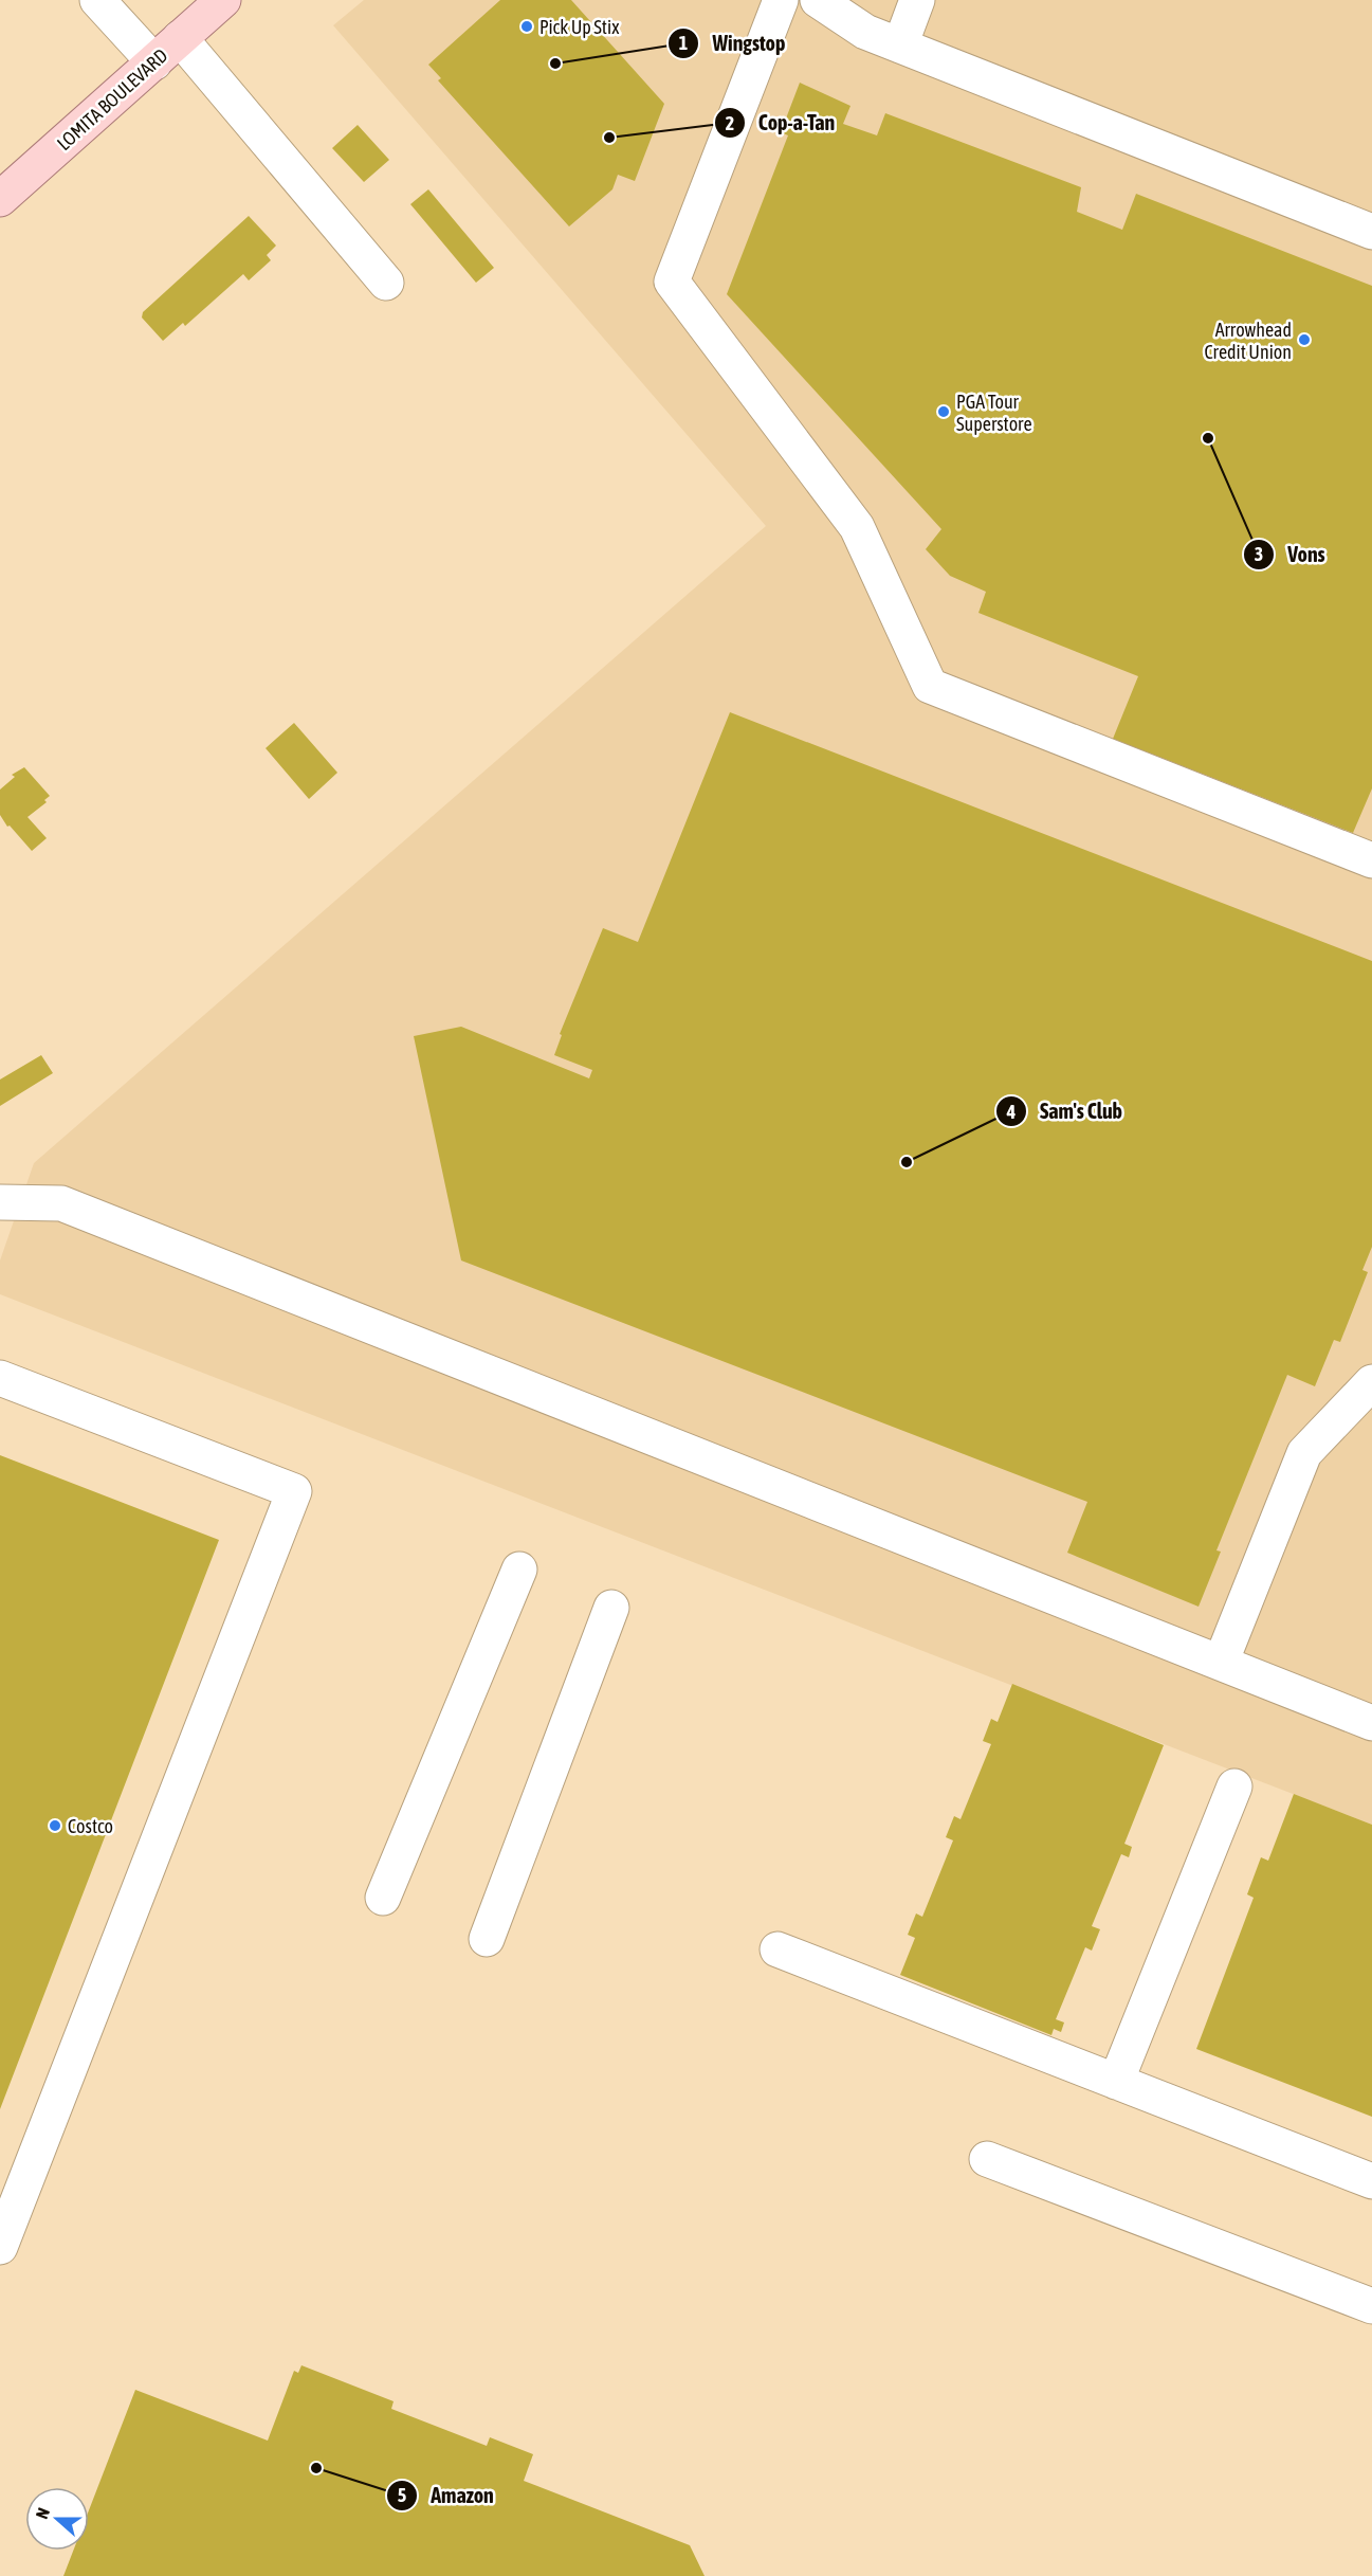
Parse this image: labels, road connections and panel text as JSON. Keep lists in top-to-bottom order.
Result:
{
  "streets": {
    "main road": ["LOMITA BOULEVARD"]
  },
  "places": [
    "Pick Up Stix",
    "Wingstop",
    "Cop-a-Tan",
    "Arrowhead Credit Union",
    "PGA Tour Superstore",
    "Vons",
    "Sam's Club",
    "Costco",
    "Amazon"
  ],
  "north": "left"
}
